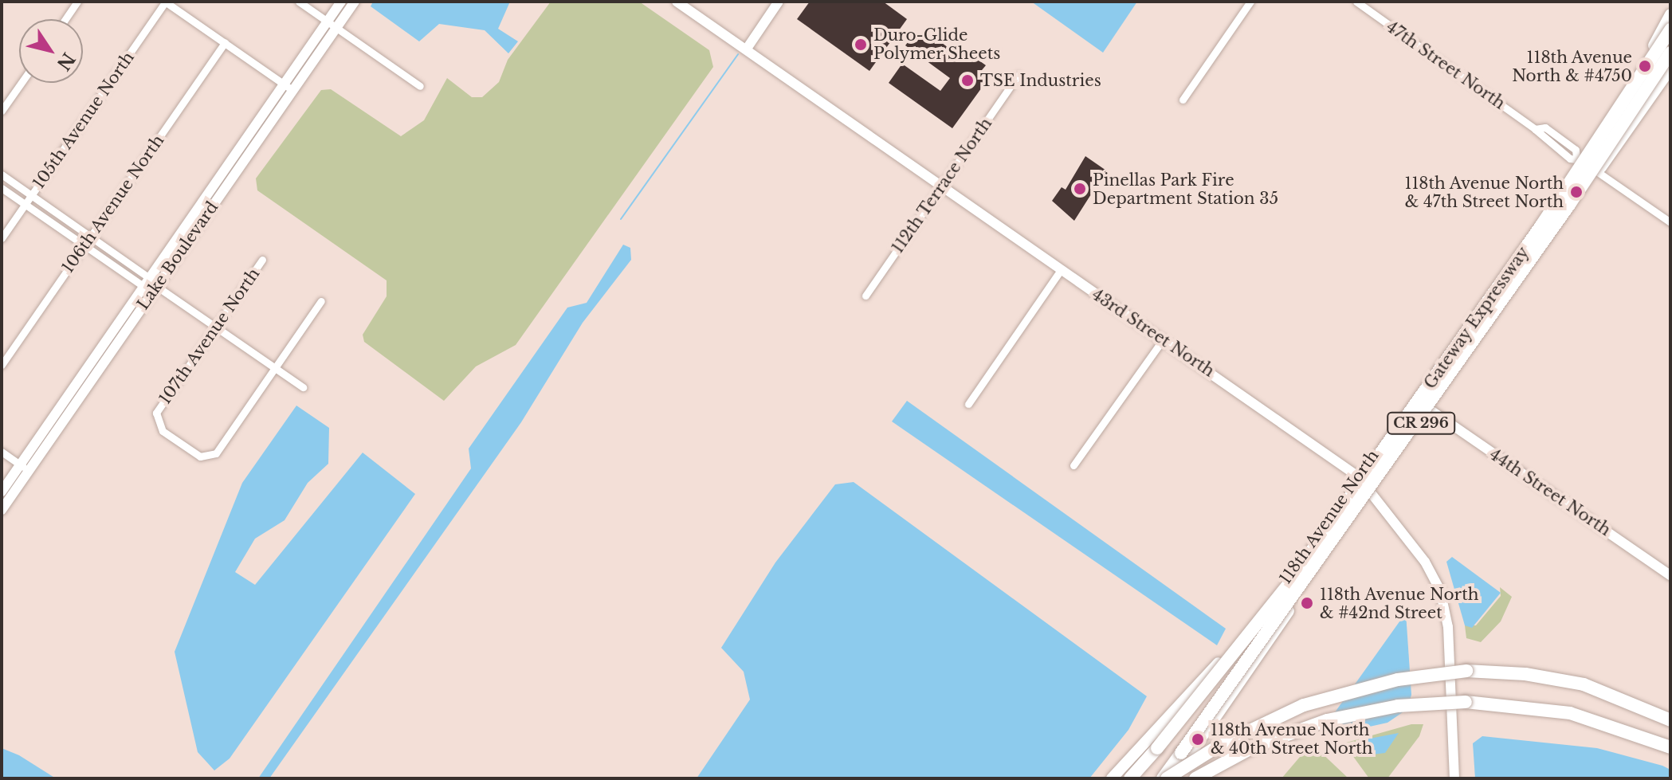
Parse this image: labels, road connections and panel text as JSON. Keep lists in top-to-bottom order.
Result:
{
  "streets": {
    "highway": ["Gateway Expressway"],
    "main road": ["CR 296", "118th Avenue North"],
    "street": [
      "47th Street North",
      "105th Avenue North",
      "112th Terrace North",
      "106th Avenue North",
      "Lake Boulevard",
      "43rd Street North",
      "107th Avenue North",
      "44th Street North"
    ]
  },
  "crossings": [
    ["47th Street North", "118th Avenue North"],
    ["112th Terrace North", "43rd Street North"],
    ["43rd Street North", "118th Avenue North"],
    ["44th Street North", "118th Avenue North"]
  ],
  "places": [
    "Duro-Glide Polymer Sheets",
    "118th Avenue North & #4750",
    "TSE Industries",
    "Pinellas Park Fire Department Station 35",
    "118th Avenue North & 47th Street North",
    "118th Avenue North & #42nd Street",
    "118th Avenue North & 40th Street North"
  ],
  "north": "bottom right"
}
